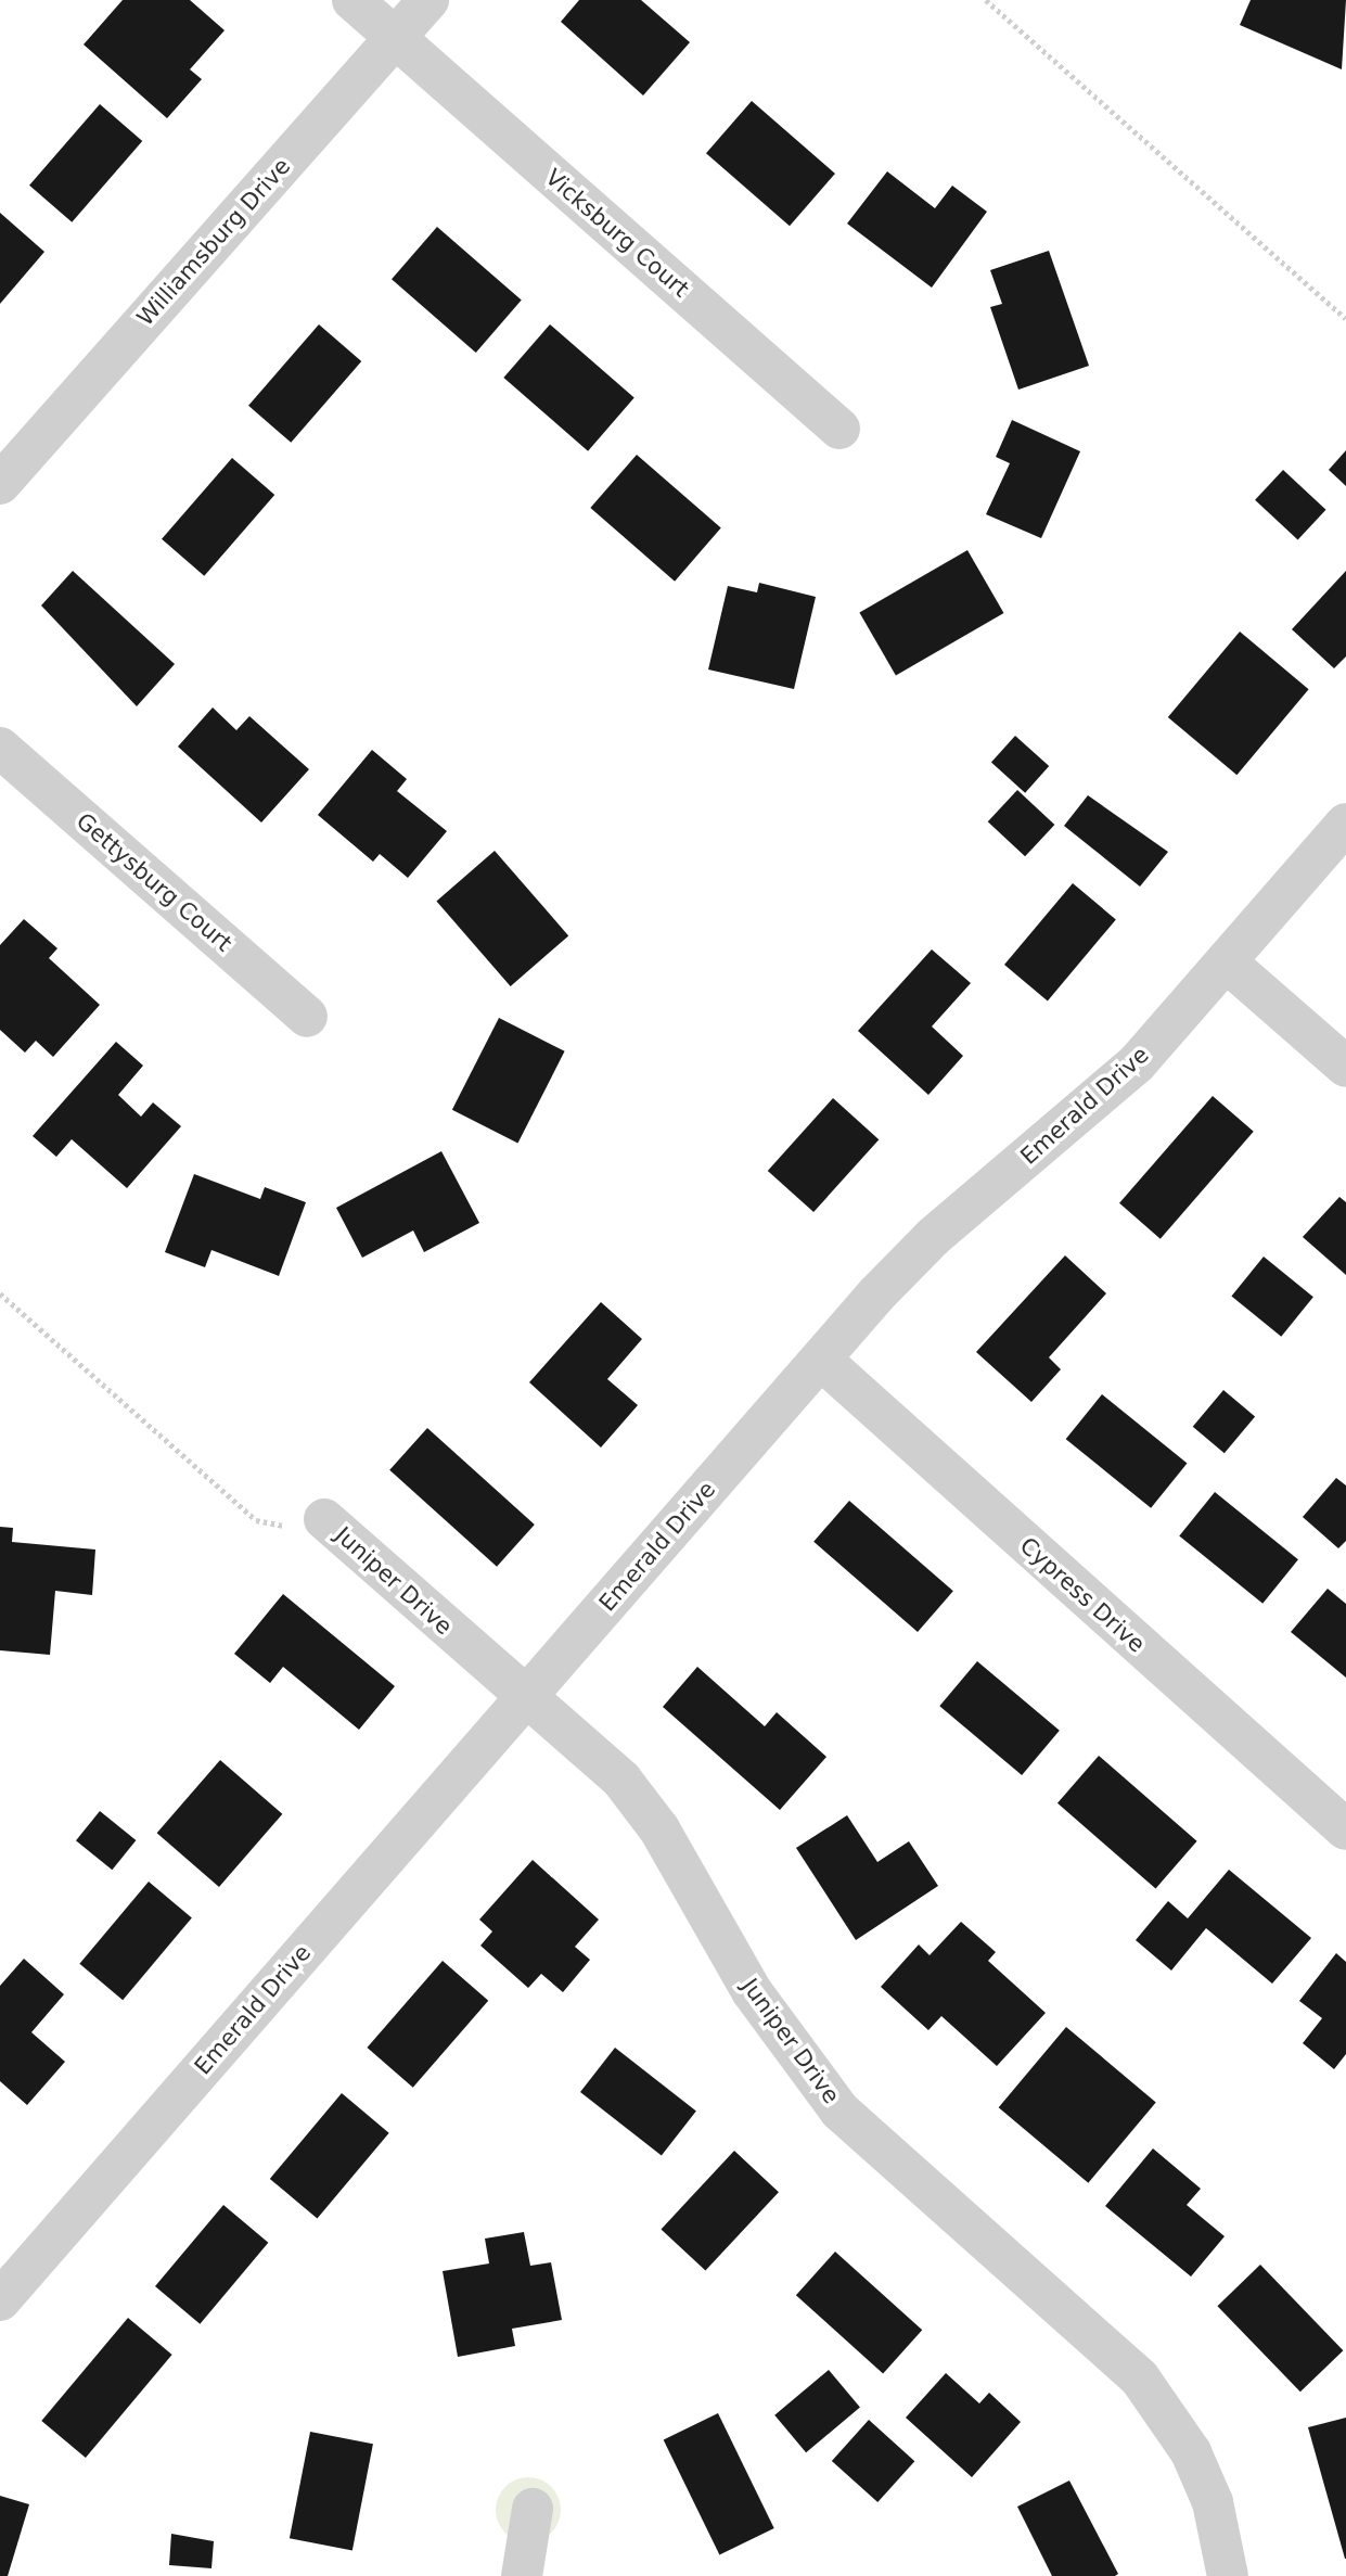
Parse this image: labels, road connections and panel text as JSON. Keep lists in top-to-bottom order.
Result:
{
  "streets": {
    "street": [
      "Vicksburg Court",
      "Williamsburg Drive",
      "Gettysburg Court",
      "Emerald Drive",
      "Juniper Drive",
      "Cypress Drive"
    ]
  },
  "crossings": [
    ["Vicksburg Court", "Williamsburg Drive"],
    ["Emerald Drive", "Juniper Drive"],
    ["Emerald Drive", "Cypress Drive"]
  ]
}
